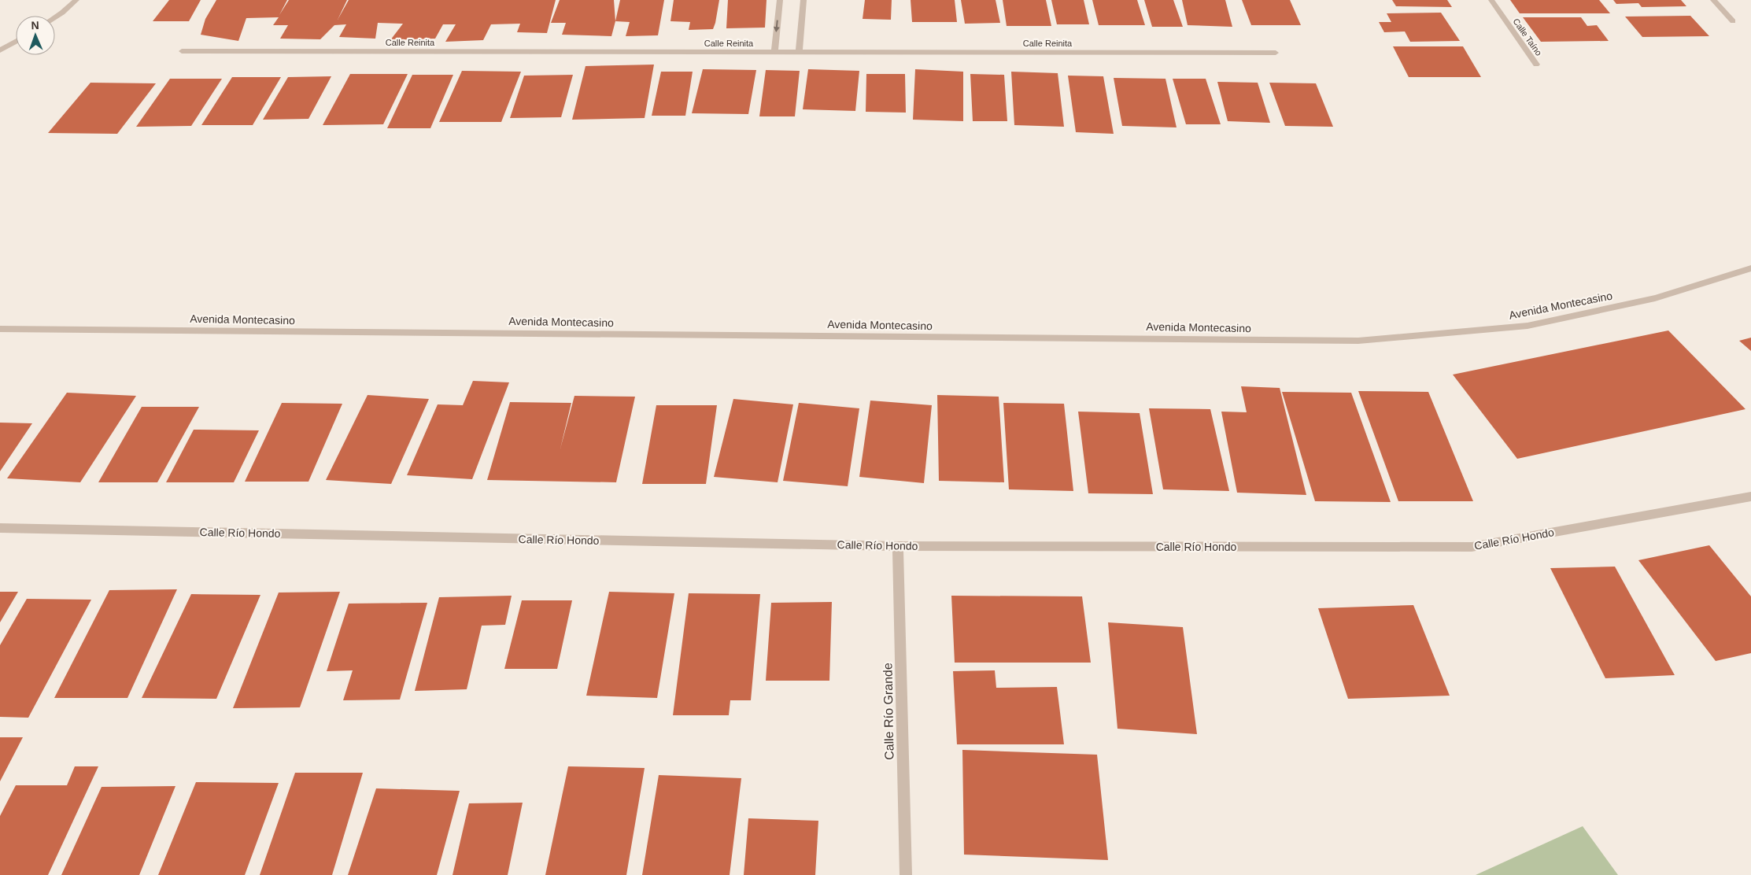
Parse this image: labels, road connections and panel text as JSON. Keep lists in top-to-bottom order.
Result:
{
  "streets": {
    "street": [
      "Calle Taíno",
      "Calle Reinita",
      "Avenida Montecasino",
      "Calle Río Hondo",
      "Calle Río Grande"
    ]
  },
  "crossings": [
    ["Calle Río Hondo", "Calle Río Grande"]
  ],
  "north": "top"
}
